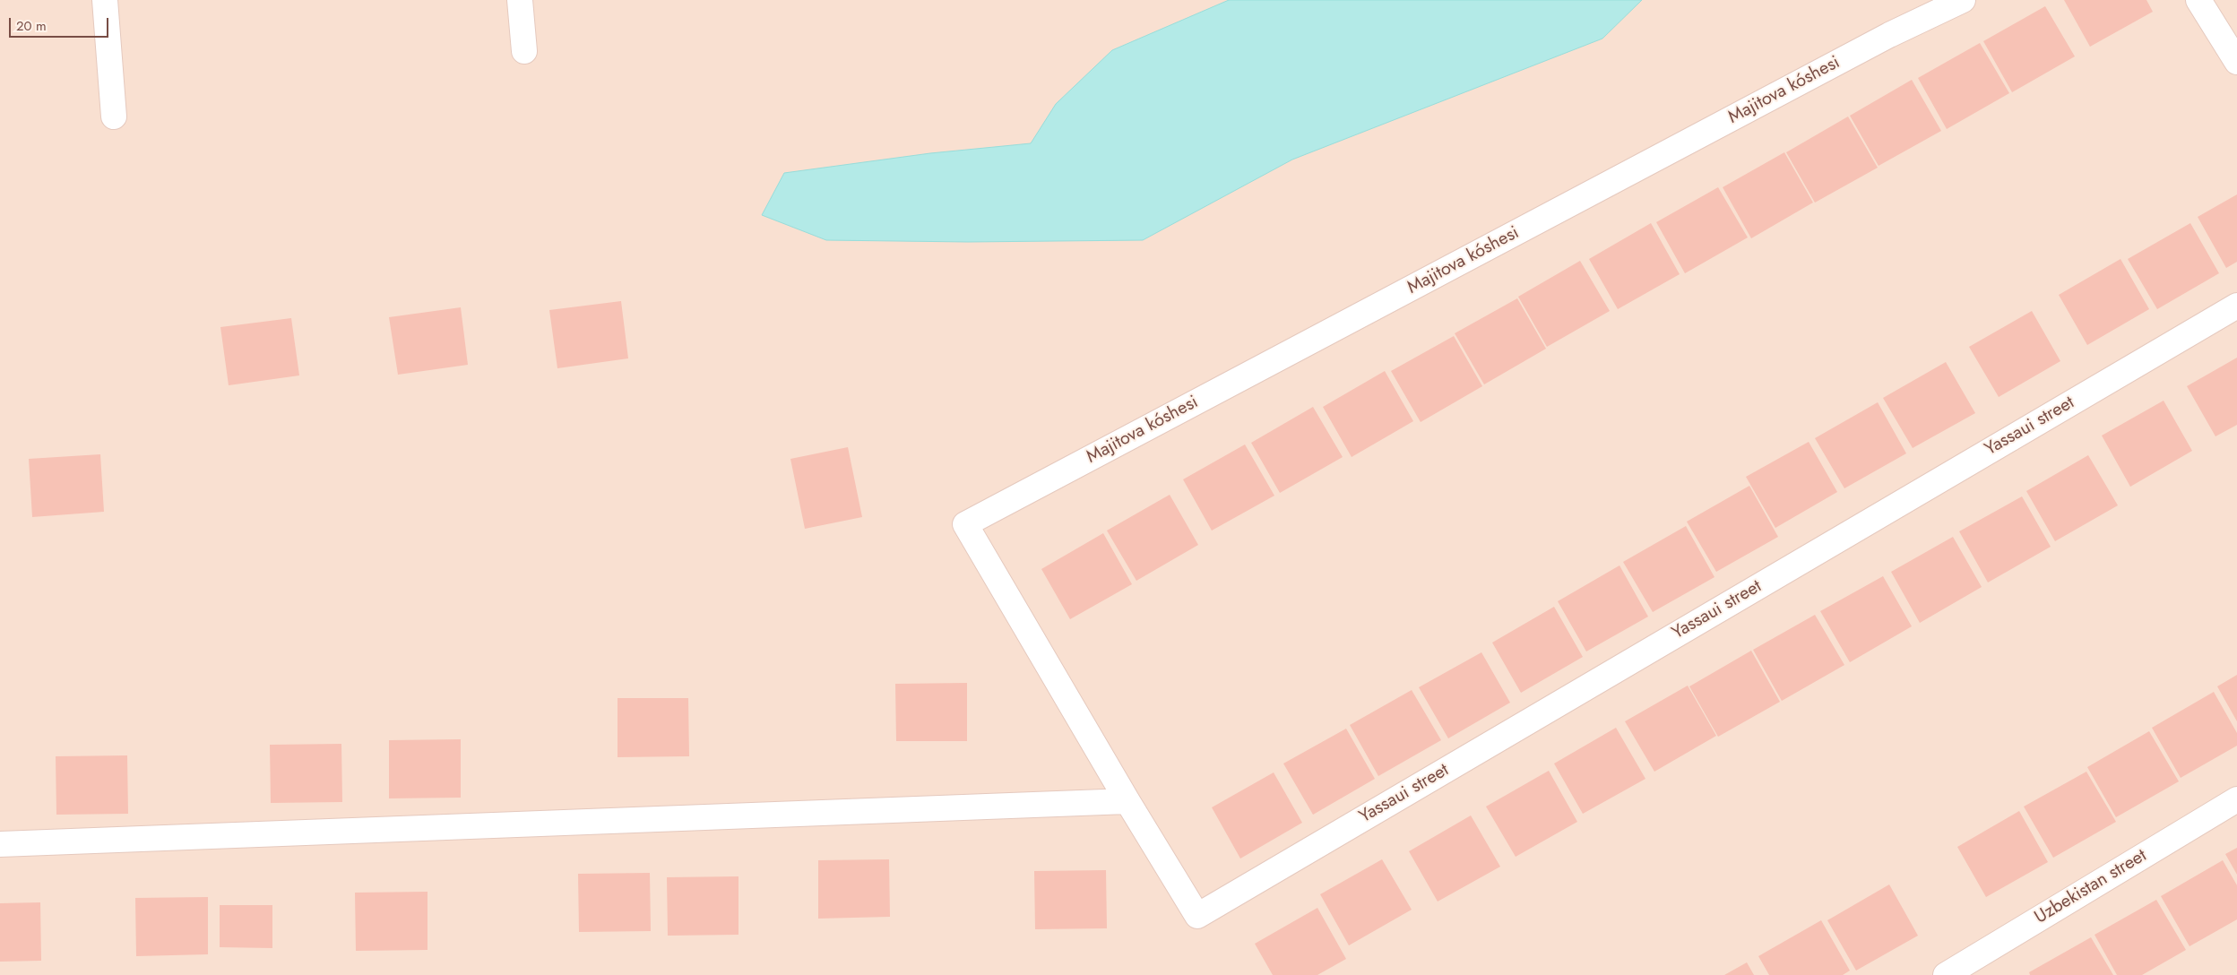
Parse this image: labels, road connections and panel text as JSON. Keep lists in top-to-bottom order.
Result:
{
  "streets": {
    "street": ["Majitova kóshesi", "Yassaui street", "Uzbekistan street"]
  },
  "crossings": [
    ["Majitova kóshesi", "Yassaui street"]
  ],
  "scale_bar": "20 m"
}
